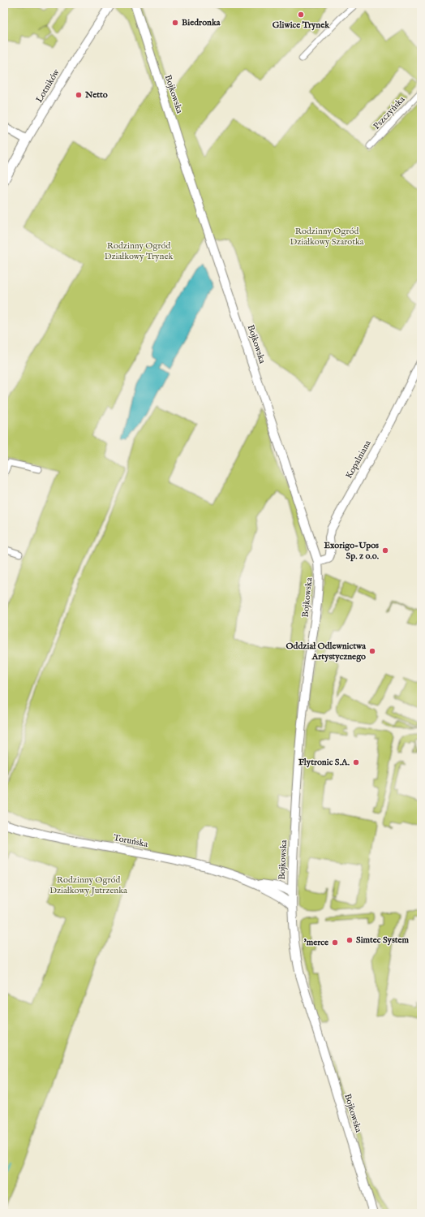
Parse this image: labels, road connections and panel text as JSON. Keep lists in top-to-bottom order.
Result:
{
  "streets": {
    "street": [
      "Lotników",
      "Bojkowska",
      "Pszczyńska",
      "Kopalniana",
      "Toruńska"
    ]
  },
  "crossings": [
    ["Bojkowska", "Kopalniana"],
    ["Bojkowska", "Toruńska"]
  ],
  "parks": ["Rodzinny Ogród Działkowy Szarotka", "Rodzinny Ogród Działkowy Trynek", "Rodzinny Ogród Działkowy Jutrzenka"],
  "places": [
    "Gliwice Trynek",
    "Biedronka",
    "Netto",
    "Exorigo-Upos Sp. z o.o.",
    "Oddział Odlewnictwa Artystycznego",
    "Flytronic S.A.",
    "Simtec System",
    "'merce"
  ]
}
